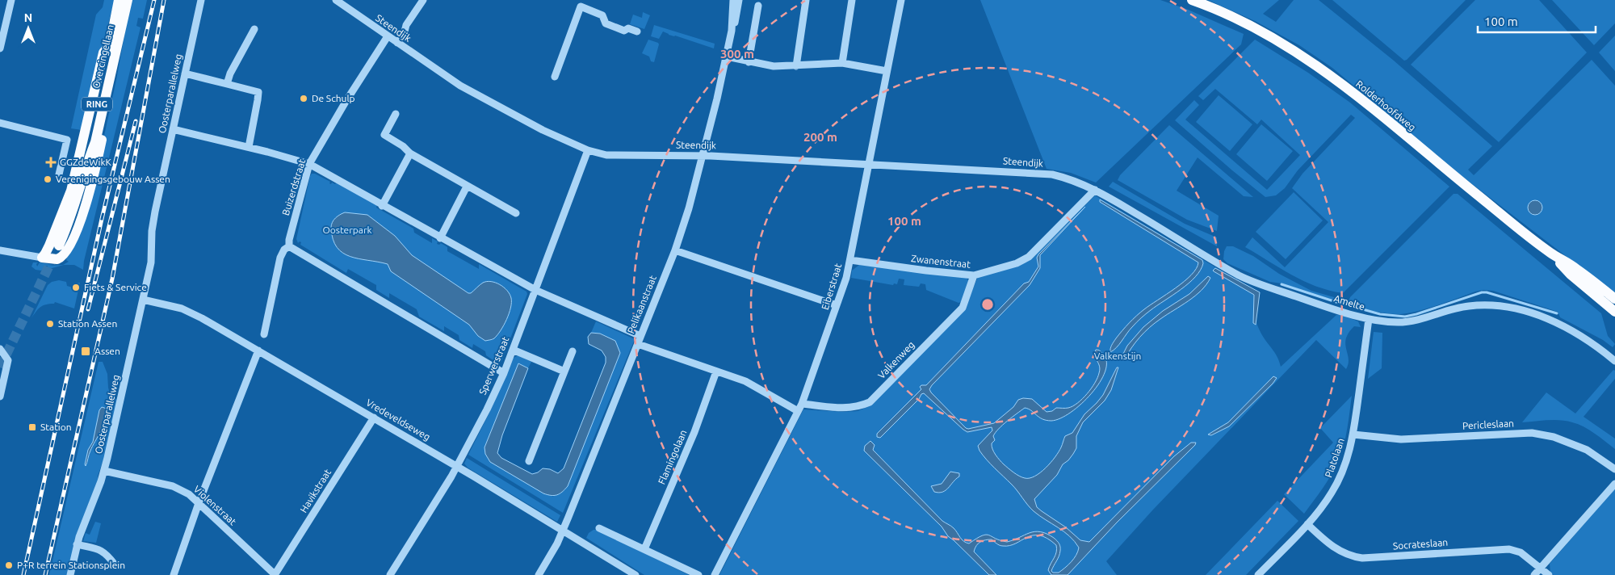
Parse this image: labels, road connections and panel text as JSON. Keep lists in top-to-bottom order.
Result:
{
  "streets": {
    "main road": ["Overcingellaan", "RING", "Rolderhoofdweg"],
    "street": [
      "Steendijk",
      "Oosterparallelweg",
      "Buizerdstraat",
      "Zwanenstraat",
      "Eiberstraat",
      "Amelte",
      "Pelikaanstraat",
      "Valkenweg",
      "Sperwerstraat",
      "Vredeveldseweg",
      "Pericleslaan",
      "Flamingolaan",
      "Platolaan",
      "Havikstraat",
      "Violenstraat",
      "Socrateslaan"
    ]
  },
  "crossings": [
    ["Steendijk", "Buizerdstraat"],
    ["Steendijk", "Zwanenstraat"],
    ["Steendijk", "Eiberstraat"],
    ["Steendijk", "Amelte"],
    ["Steendijk", "Pelikaanstraat"],
    ["Steendijk", "Sperwerstraat"],
    ["Oosterparallelweg", "Vredeveldseweg"],
    ["Oosterparallelweg", "Violenstraat"],
    ["Zwanenstraat", "Eiberstraat"],
    ["Zwanenstraat", "Amelte"],
    ["Zwanenstraat", "Valkenweg"],
    ["Eiberstraat", "Valkenweg"],
    ["Amelte", "Platolaan"],
    ["Pelikaanstraat", "Vredeveldseweg"],
    ["Sperwerstraat", "Vredeveldseweg"],
    ["Vredeveldseweg", "Havikstraat"],
    ["Pericleslaan", "Platolaan"],
    ["Platolaan", "Socrateslaan"],
    ["Havikstraat", "Violenstraat"]
  ],
  "parks": ["Oosterpark", "Valkenstijn"],
  "places": {
    "other": [
      "De Schulp",
      "Verenigingsgebouw Assen",
      "Fiets & Service",
      "Station Assen",
      "P+R terrein Stationsplein"
    ],
    "health": ["GGZdeWikK"],
    "transit": ["Assen", "Station"]
  },
  "scale_bar": "100 m",
  "north": "top",
  "rings": ["300 m", "200 m", "100 m"]
}
